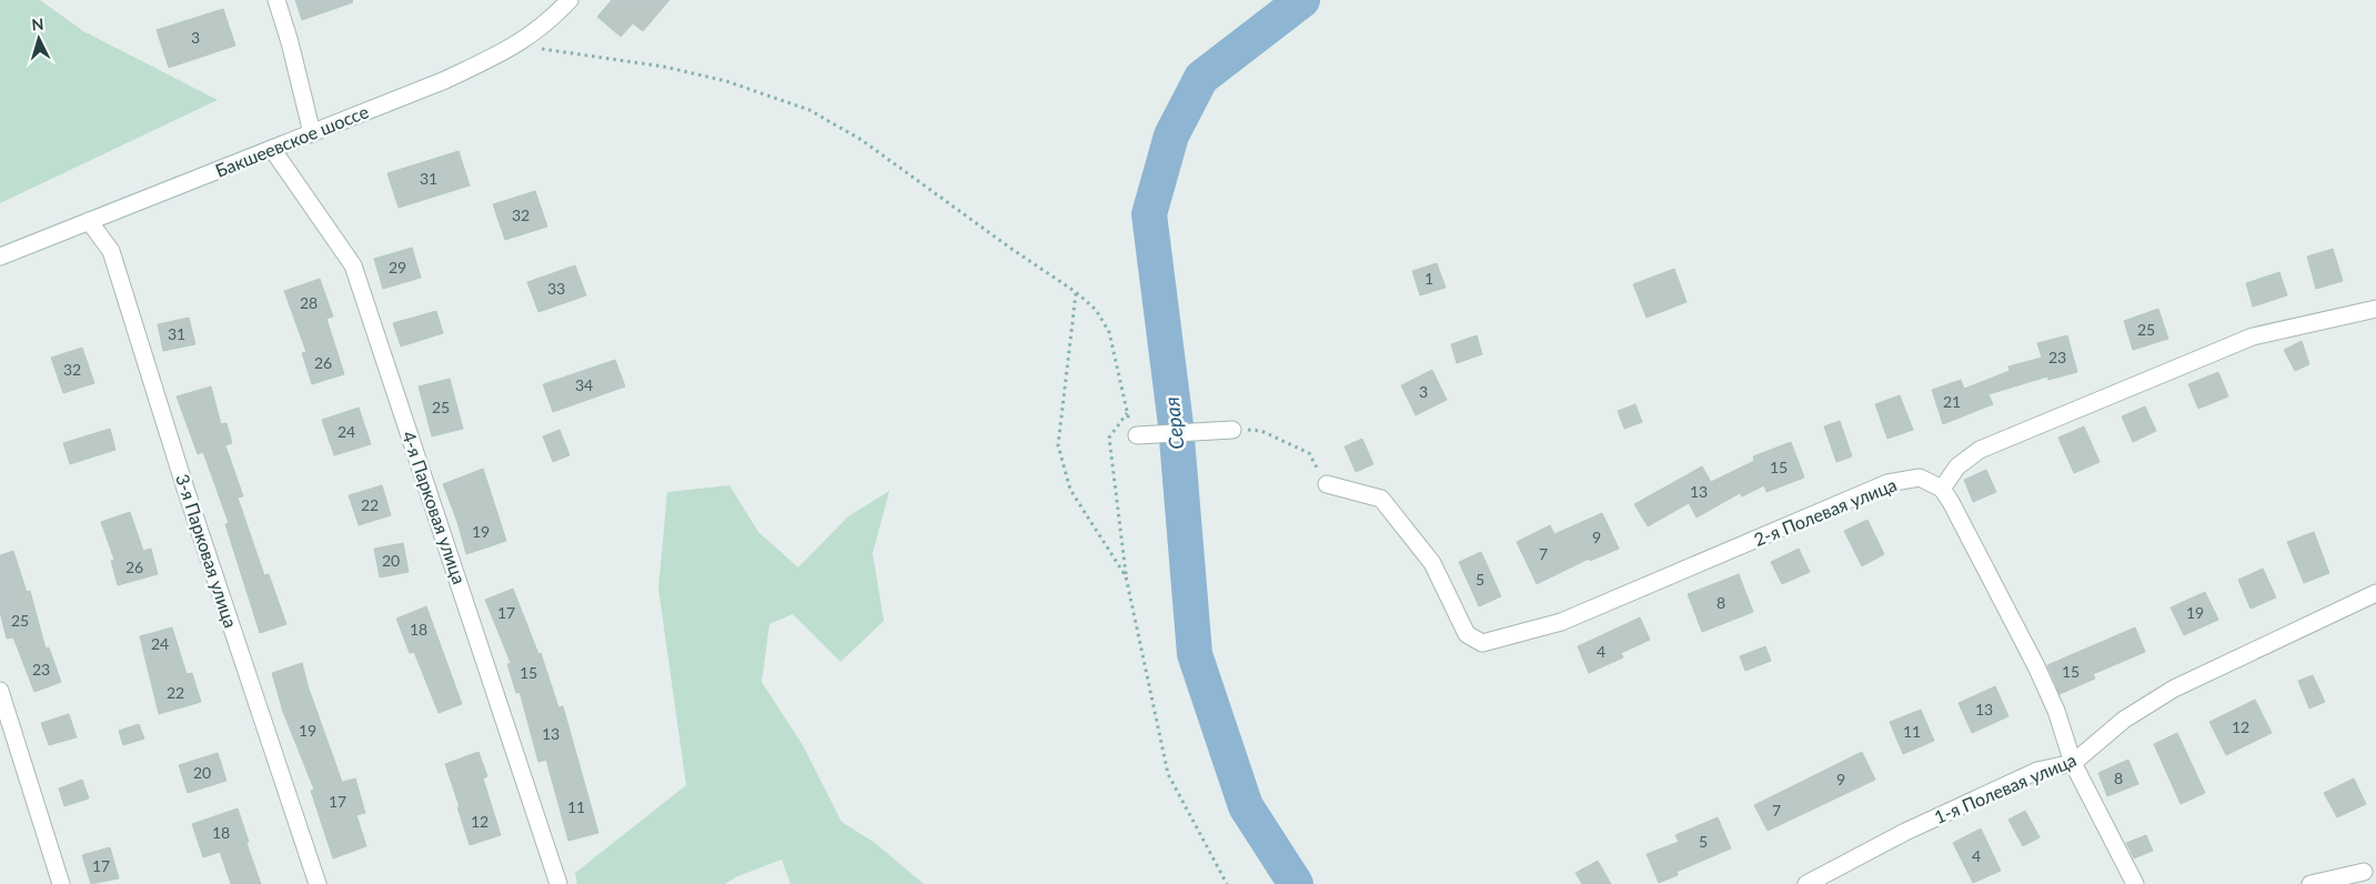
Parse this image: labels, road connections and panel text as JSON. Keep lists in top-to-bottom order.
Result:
{
  "streets": {
    "street": [
      "Бакшеевское шоссе",
      "4-я Парковая улица",
      "2-я Полевая улица",
      "3-я Парковая улица",
      "1-я Полевая улица"
    ]
  },
  "crossings": [
    ["Бакшеевское шоссе", "4-я Парковая улица"],
    ["Бакшеевское шоссе", "3-я Парковая улица"]
  ],
  "water": ["Серая"],
  "house_numbers": [
    "3",
    "31",
    "32",
    "29",
    "1",
    "33",
    "28",
    "25",
    "31",
    "23",
    "26",
    "32",
    "34",
    "3",
    "21",
    "25",
    "24",
    "15",
    "13",
    "22",
    "19",
    "9",
    "7",
    "20",
    "26",
    "5",
    "8",
    "17",
    "19",
    "25",
    "18",
    "24",
    "4",
    "23",
    "15",
    "15",
    "22",
    "13",
    "12",
    "19",
    "11",
    "13",
    "20",
    "8",
    "9",
    "17",
    "11",
    "7",
    "12",
    "18",
    "5",
    "4",
    "17"
  ],
  "north": "top"
}
